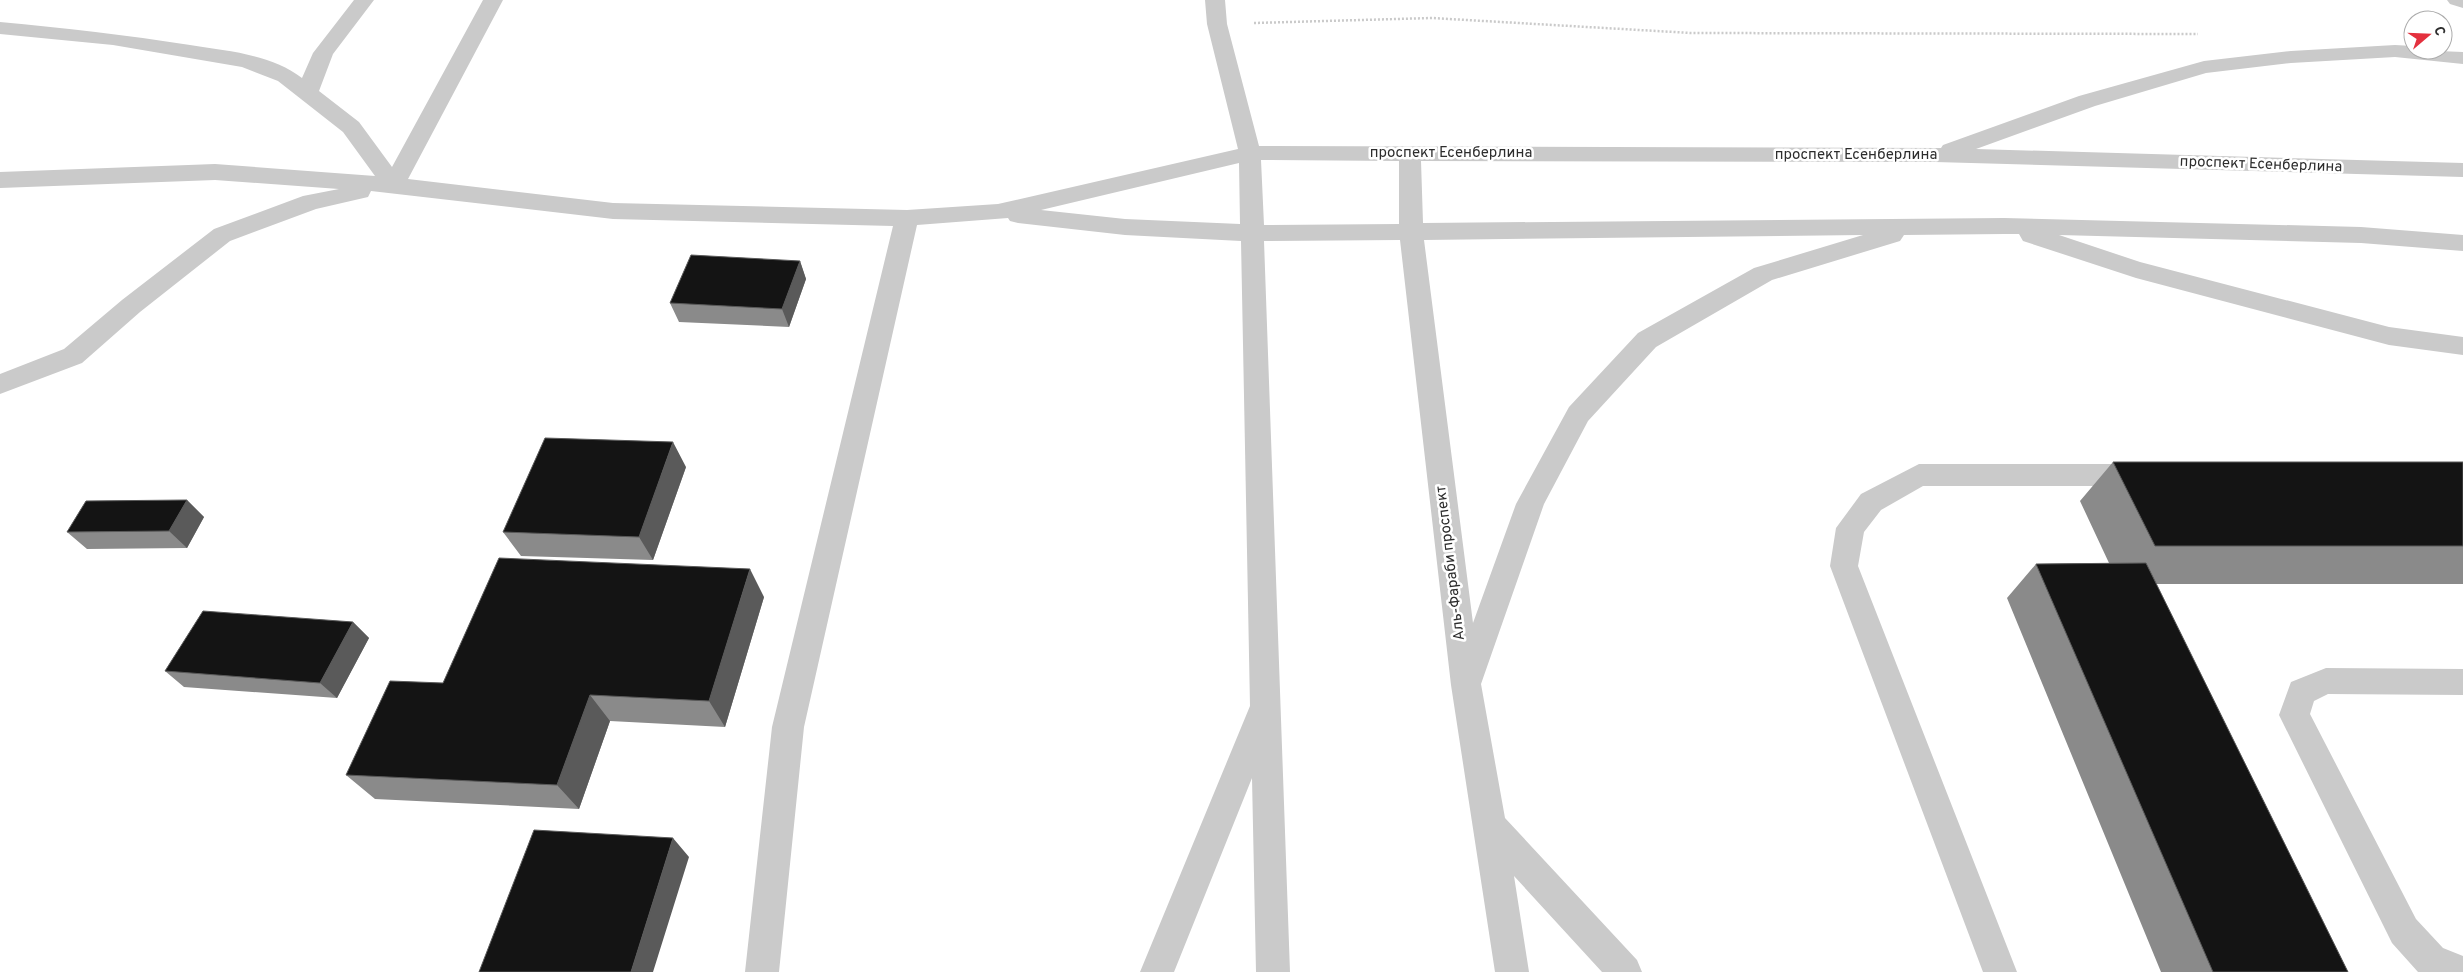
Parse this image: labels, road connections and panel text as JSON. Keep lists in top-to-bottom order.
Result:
{
  "streets": {
    "street": ["проспект Есенберлина", "Аль-Фараби проспект"]
  },
  "crossings": [
    ["проспект Есенберлина", "Аль-Фараби проспект"]
  ],
  "north": "right"
}
